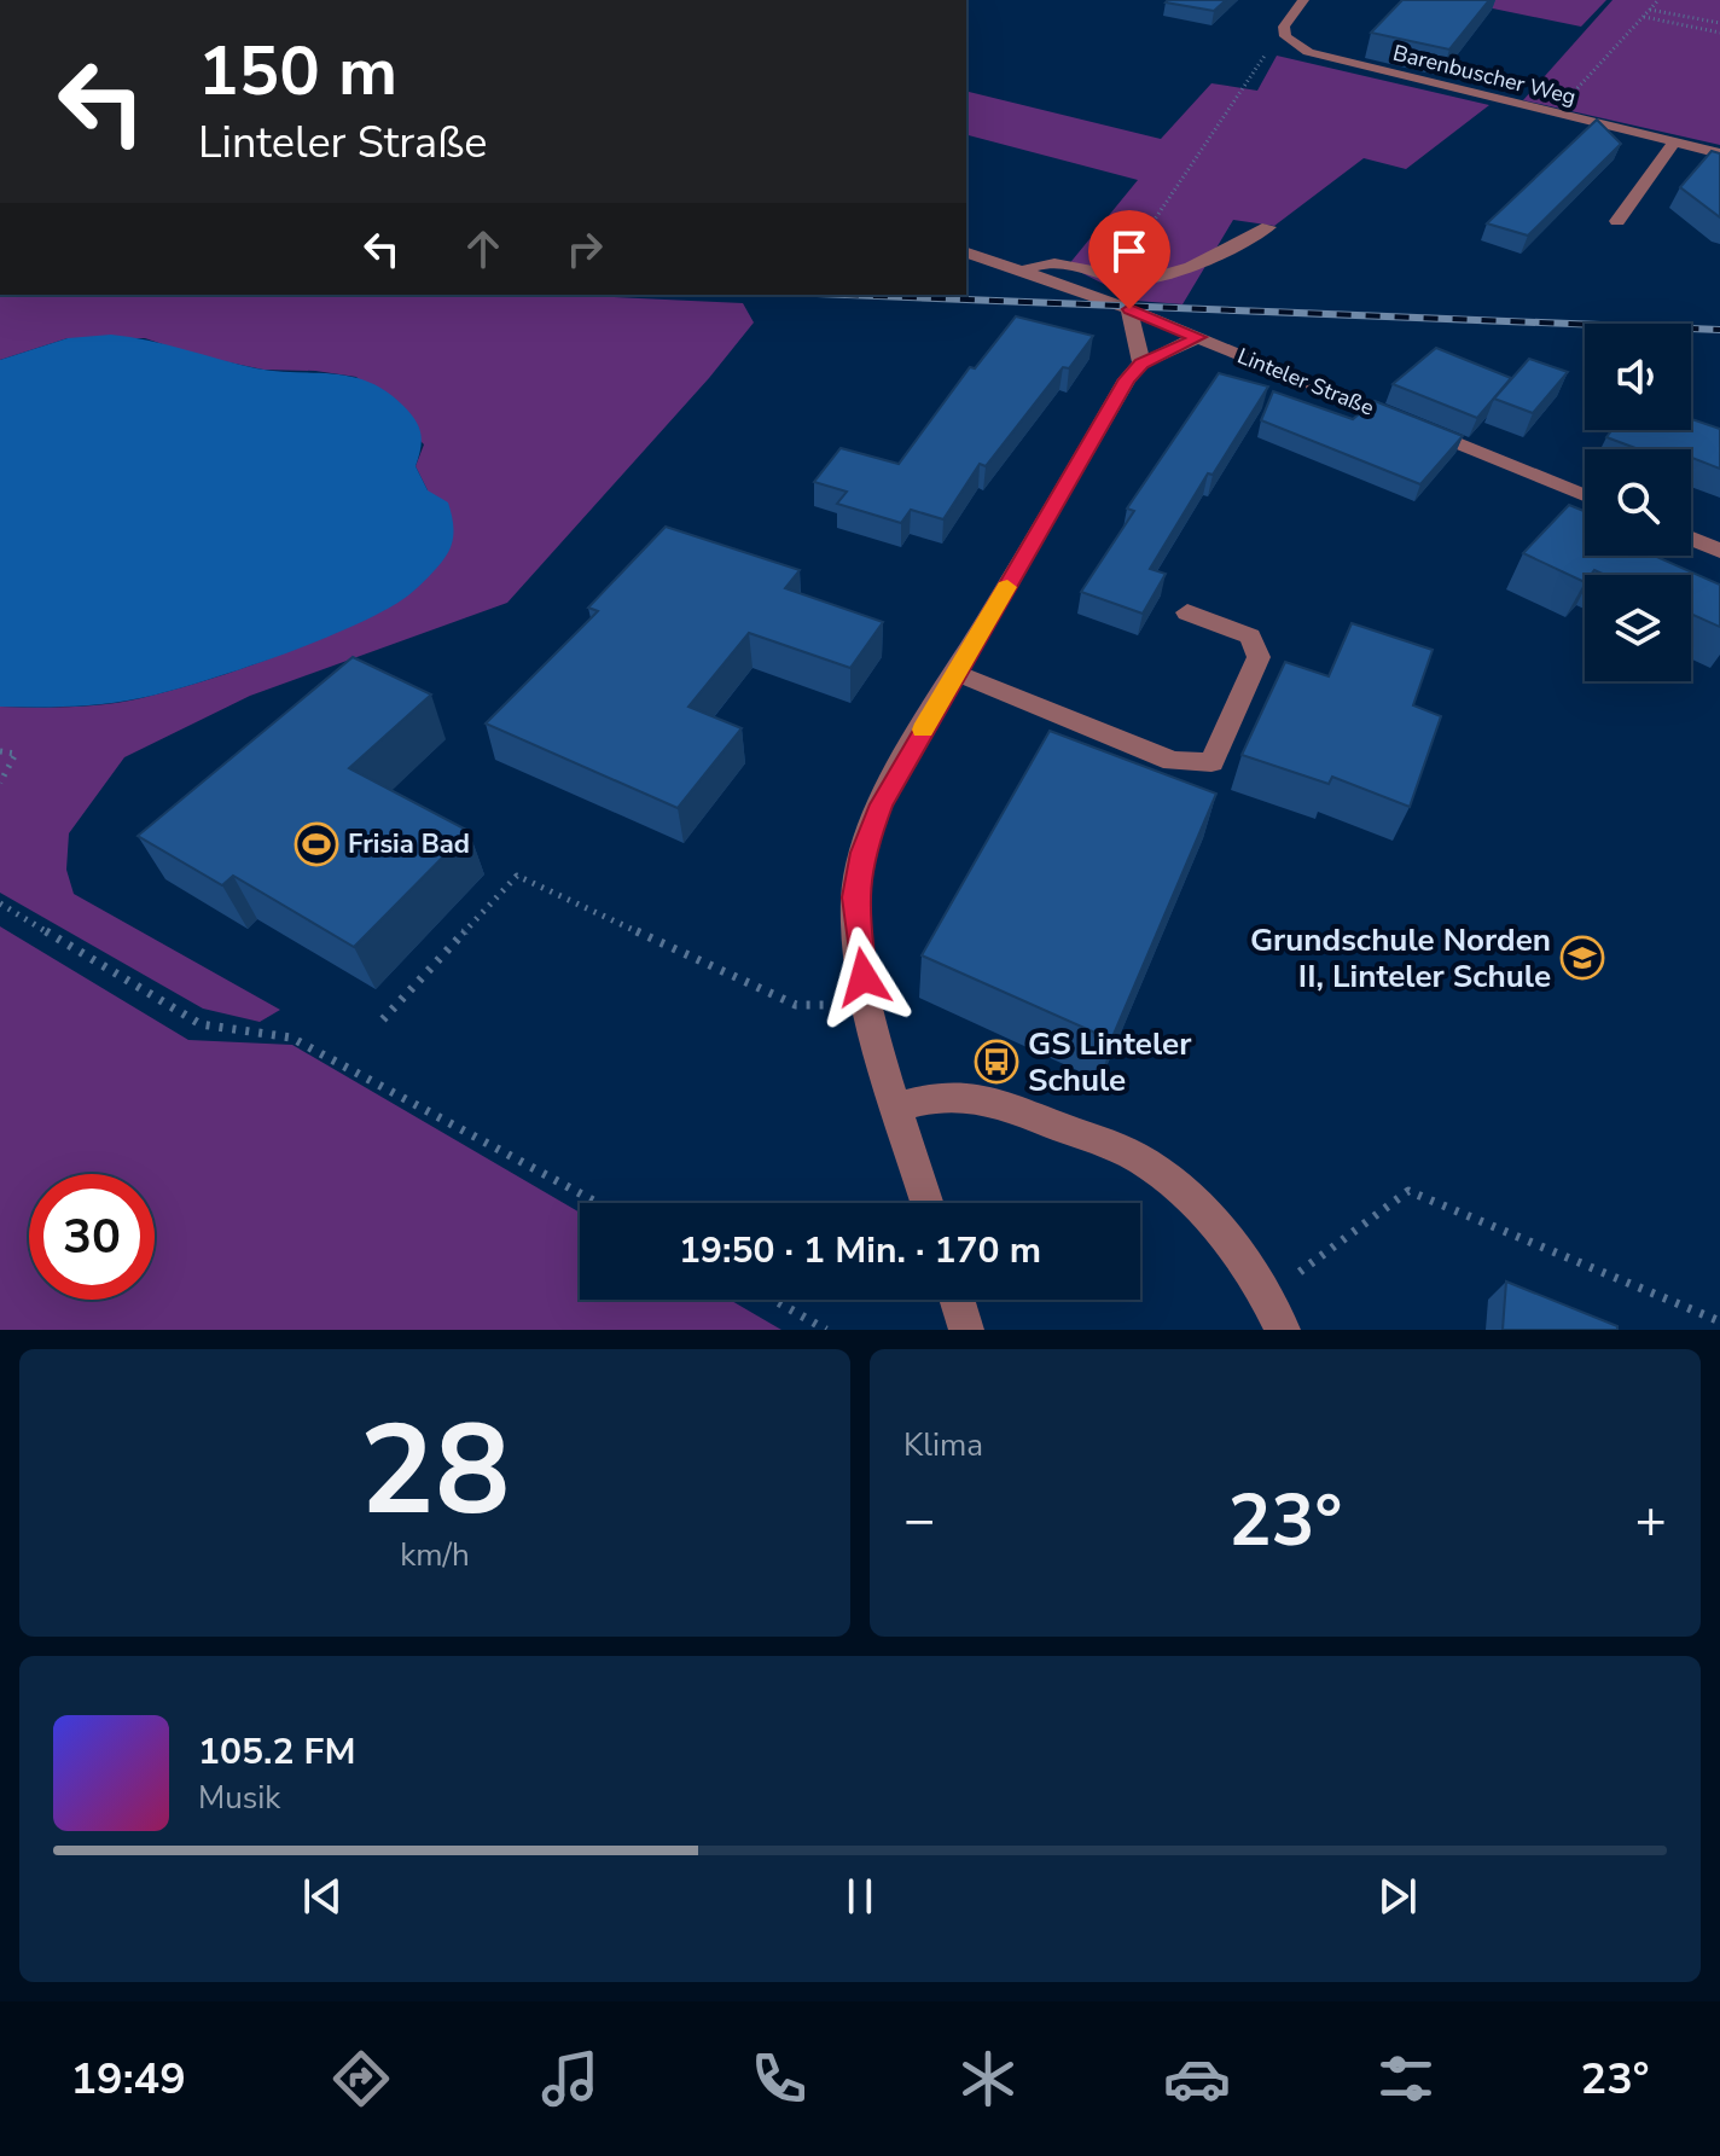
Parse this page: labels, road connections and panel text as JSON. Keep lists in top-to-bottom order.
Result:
{
  "streets": {
    "street": ["Barenbuscher Weg", "Linteler Straße"]
  },
  "places": {
    "sports": ["Frisia Bad"],
    "school or university": ["Grundschule Norden II, Linteler Schule"],
    "bus stop": ["GS Linteler Schule"]
  },
  "page": {
    "turn": ["150 m", "Linteler Straße"],
    "limit": "30",
    "trip": "19:50 · 1 Min. · 170 m",
    "tile": [
      ["28", "km/h"],
      "Klima"
    ],
    "heat": ["−", "23°", "+"],
    "song": ["105.2 FM", "Musik"],
    "tabs": ["19:49", "23°"]
  }
}
